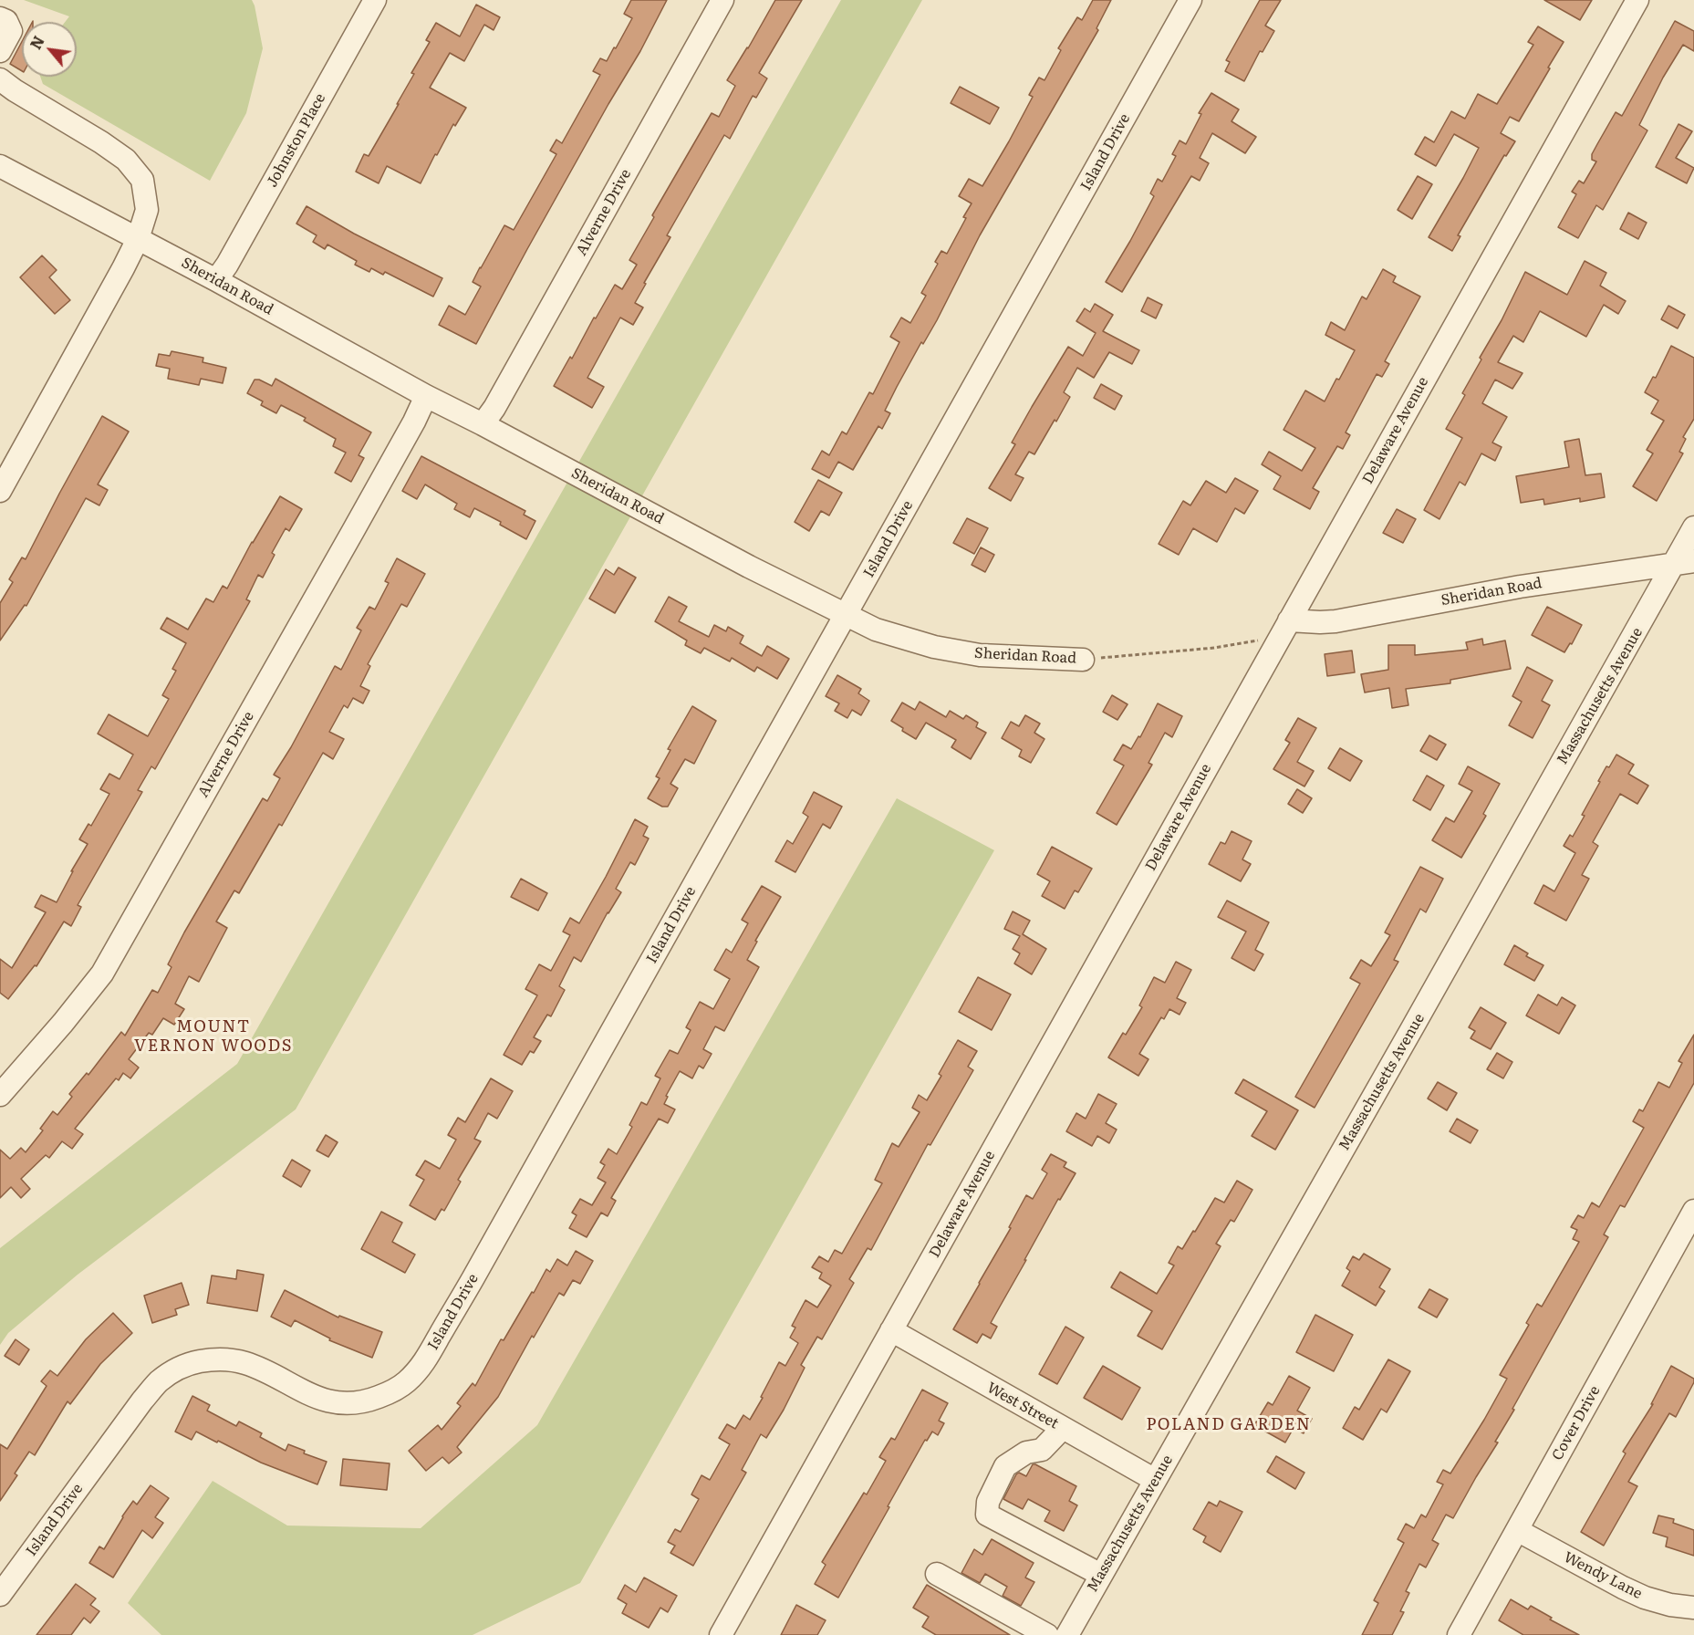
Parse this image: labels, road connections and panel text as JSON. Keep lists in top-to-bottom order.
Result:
{
  "streets": {
    "street": [
      "Johnston Place",
      "Island Drive",
      "Alverne Drive",
      "Sheridan Road",
      "Delaware Avenue",
      "Massachusetts Avenue",
      "West Street",
      "Cover Drive",
      "Wendy Lane"
    ]
  },
  "crossings": [
    ["Johnston Place", "Sheridan Road"],
    ["Island Drive", "Sheridan Road"],
    ["Alverne Drive", "Sheridan Road"],
    ["Sheridan Road", "Delaware Avenue"],
    ["Sheridan Road", "Massachusetts Avenue"],
    ["Delaware Avenue", "West Street"],
    ["Massachusetts Avenue", "West Street"],
    ["Cover Drive", "Wendy Lane"]
  ],
  "districts": ["MOUNT VERNON WOODS", "POLAND GARDEN"],
  "north": "top left"
}
